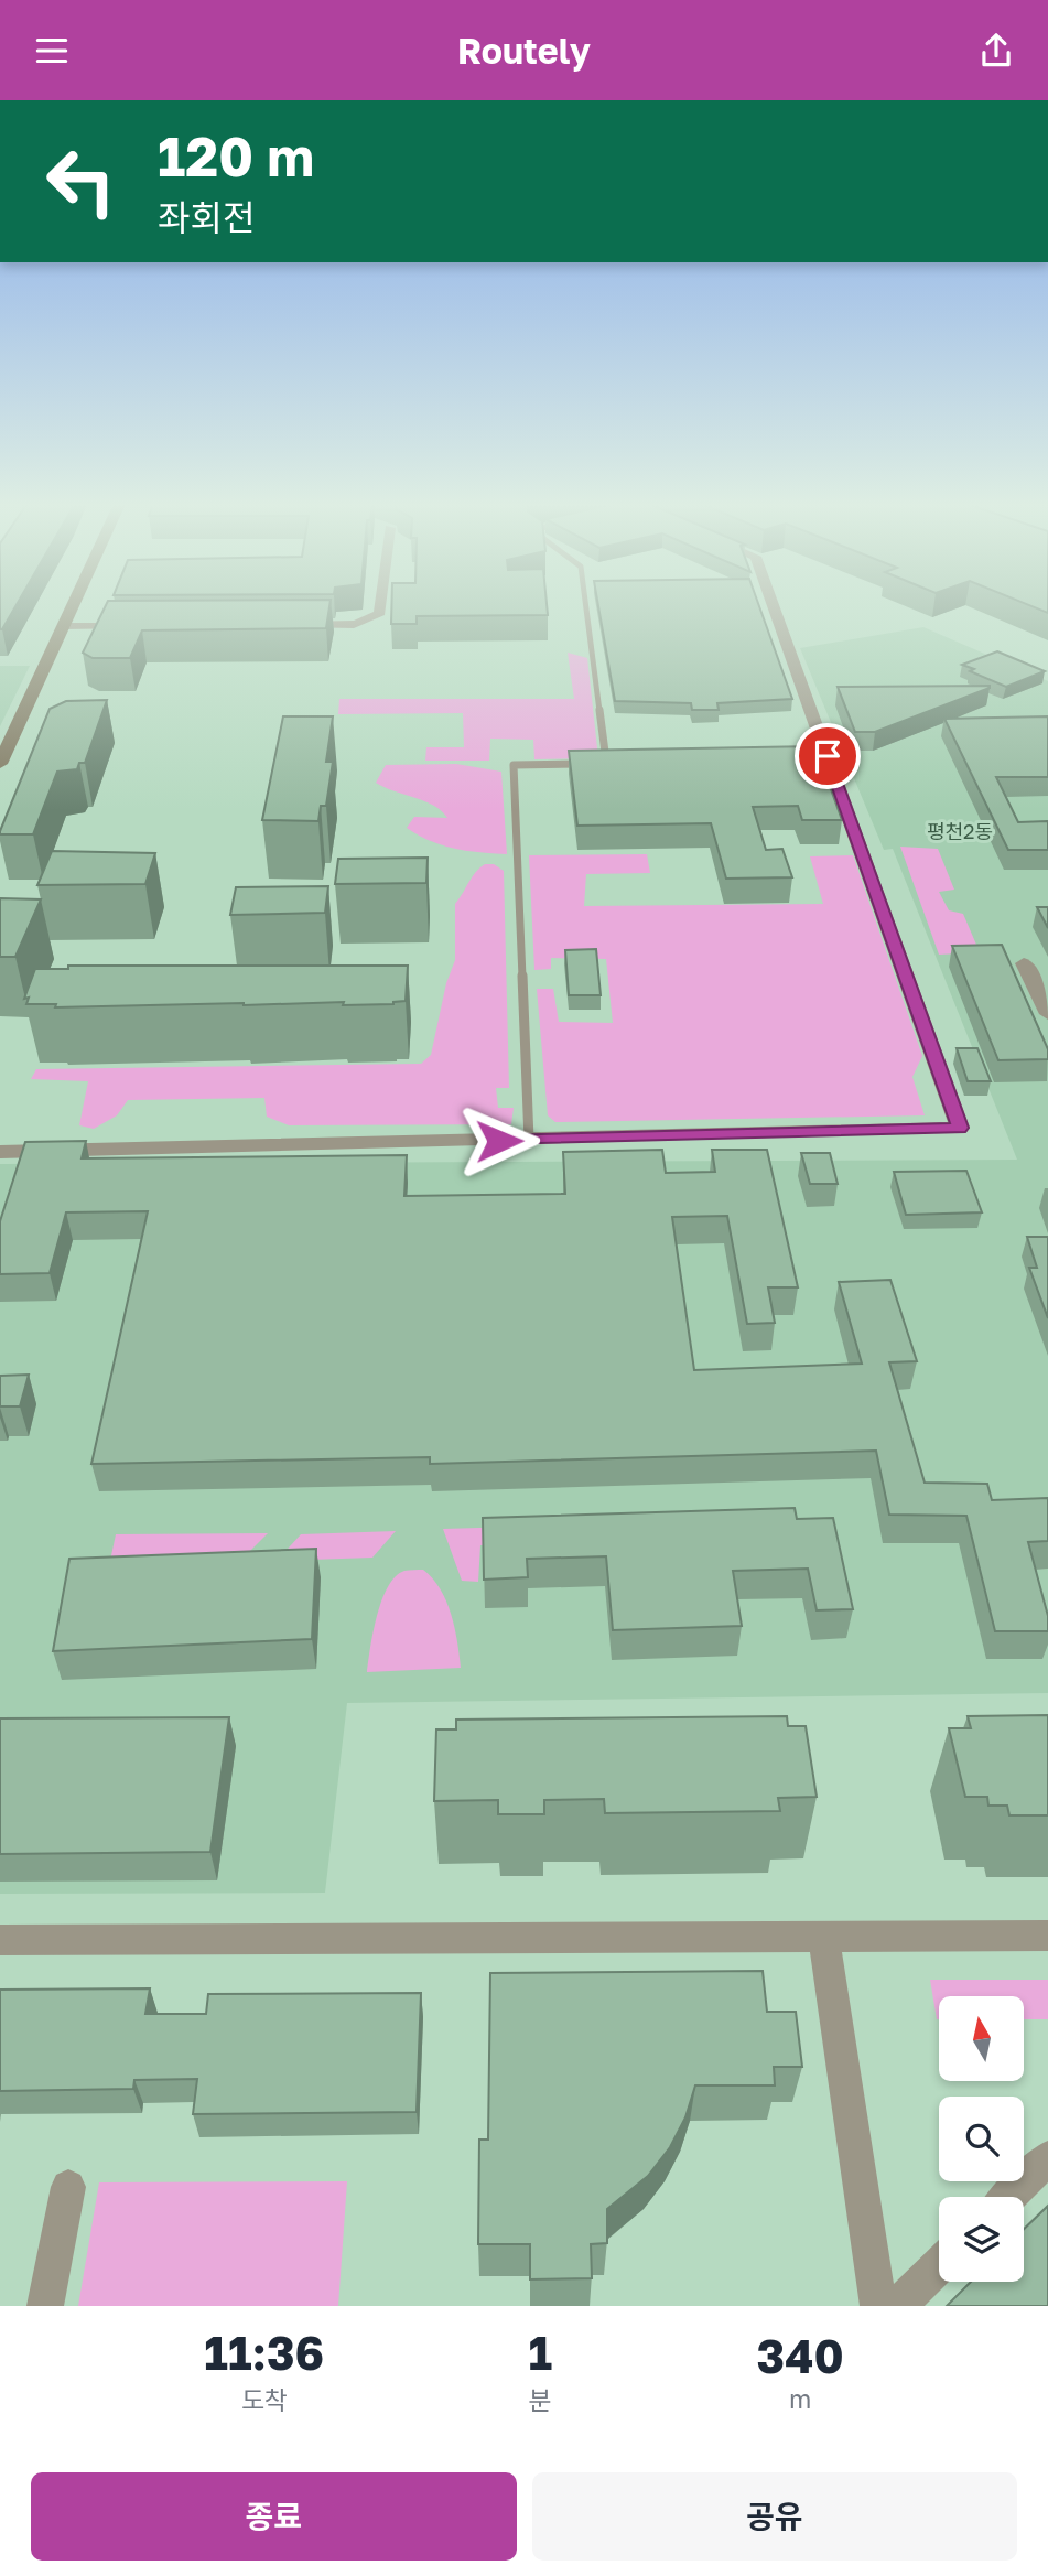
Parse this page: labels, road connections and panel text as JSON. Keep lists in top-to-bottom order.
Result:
{
  "districts": ["평천2동"],
  "north": "top",
  "page": {
    "header": "Routely",
    "turn": ["120 m", "좌회전"],
    "eta": [
      "11:36",
      "도착",
      "1",
      "분",
      "340",
      "m"
    ],
    "buttons": ["종료", "공유"]
  }
}
